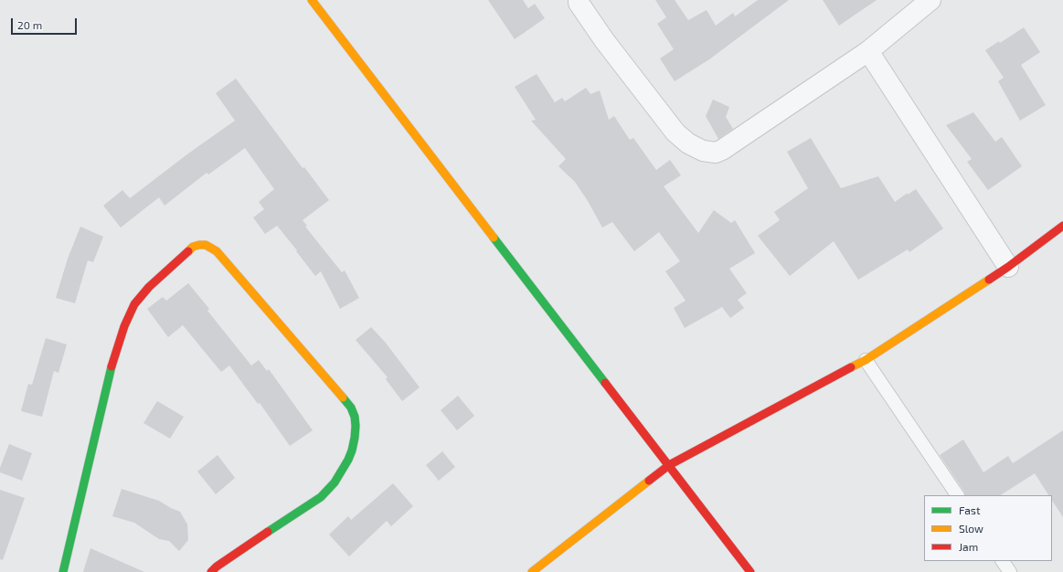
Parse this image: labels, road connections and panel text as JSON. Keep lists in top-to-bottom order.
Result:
{
  "legend": ["Fast", "Slow", "Jam"],
  "scale_bar": "20 m"
}
